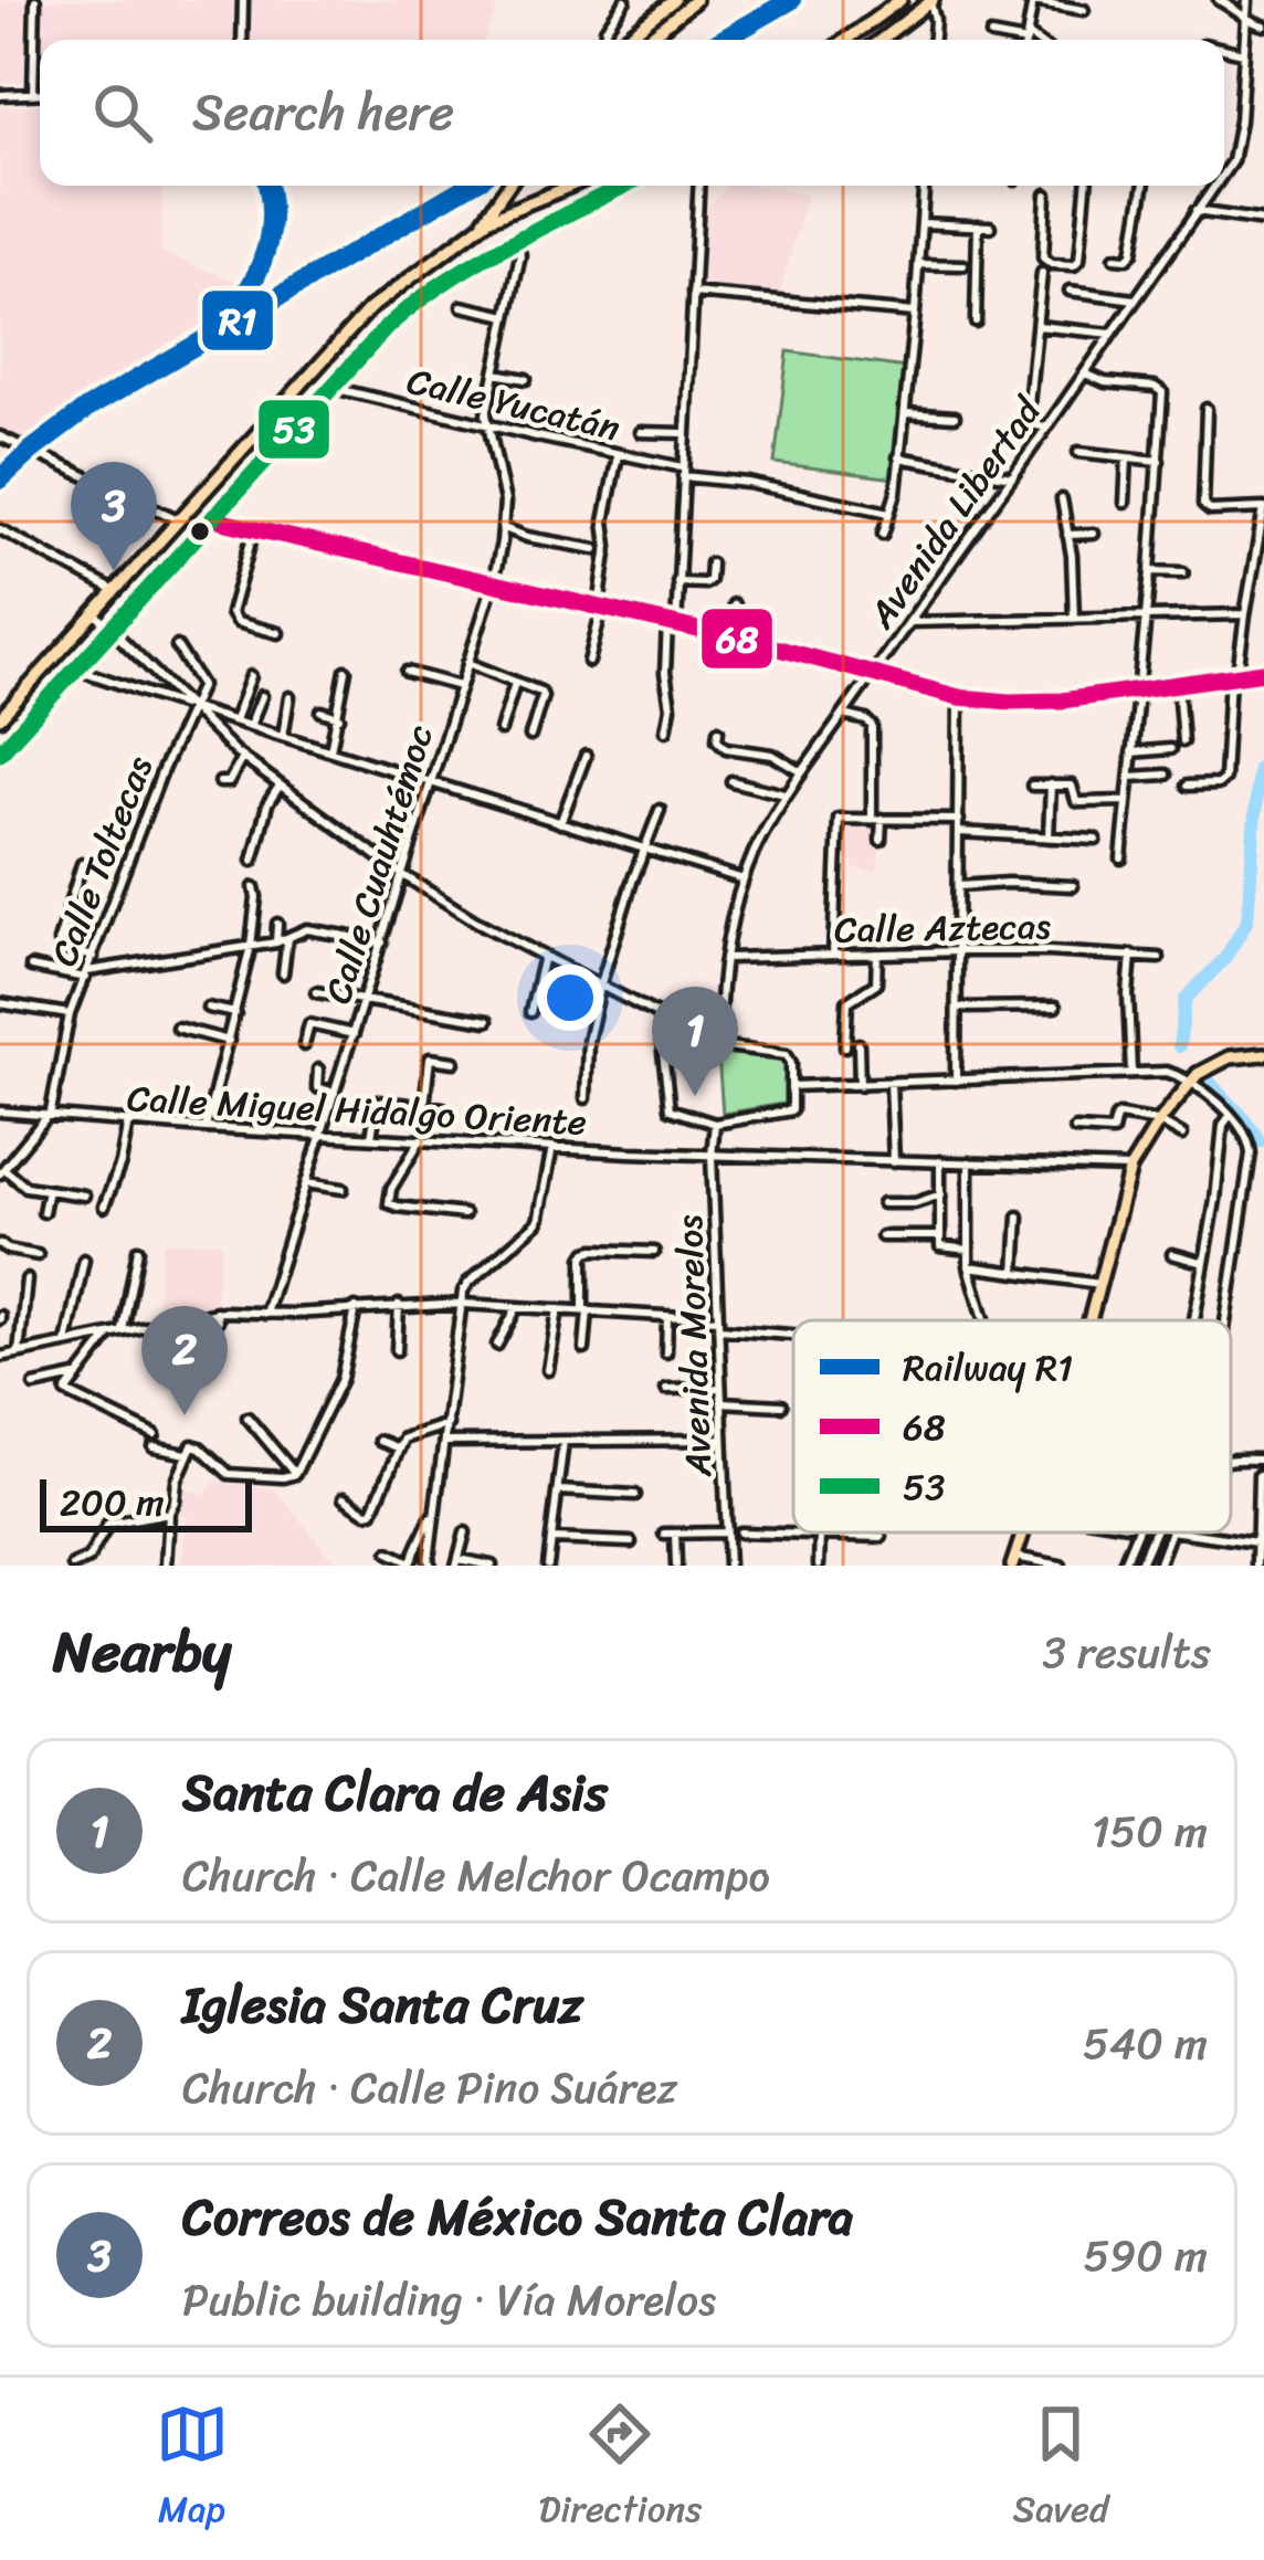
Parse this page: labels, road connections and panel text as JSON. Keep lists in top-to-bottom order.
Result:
{
  "streets": {
    "street": [
      "Calle Yucatán",
      "Avenida Libertad",
      "Calle Toltecas",
      "Calle Cuauhtémoc",
      "Calle Aztecas",
      "Calle Miguel Hidalgo Oriente",
      "Avenida Morelos"
    ]
  },
  "crossings": [
    ["Calle Yucatán", "Calle Cuauhtémoc"],
    ["Avenida Libertad", "Calle Aztecas"],
    ["Calle Toltecas", "Calle Miguel Hidalgo Oriente"],
    ["Calle Cuauhtémoc", "Calle Miguel Hidalgo Oriente"],
    ["Calle Miguel Hidalgo Oriente", "Avenida Morelos"]
  ],
  "lines": ["rail line R1", "transit line 53", "transit line 68"],
  "legend": ["Railway R1", "68", "53"],
  "scale_bar": "200 m",
  "page": {
    "search": "Search here",
    "pins": ["3", "1", "2"],
    "scale": "200 m",
    "heading": ["Nearby", "3 results"],
    "list": [
      {
        "mark": "1",
        "name": "Santa Clara de Asis",
        "note": "Church · Calle Melchor Ocampo",
        "value": "150 m"
      },
      {
        "mark": "2",
        "name": "Iglesia Santa Cruz",
        "note": "Church · Calle Pino Suárez",
        "value": "540 m"
      },
      {
        "mark": "3",
        "name": "Correos de México Santa Clara",
        "note": "Public building · Vía Morelos",
        "value": "590 m"
      }
    ],
    "nav": ["Map", "Directions", "Saved"]
  }
}
